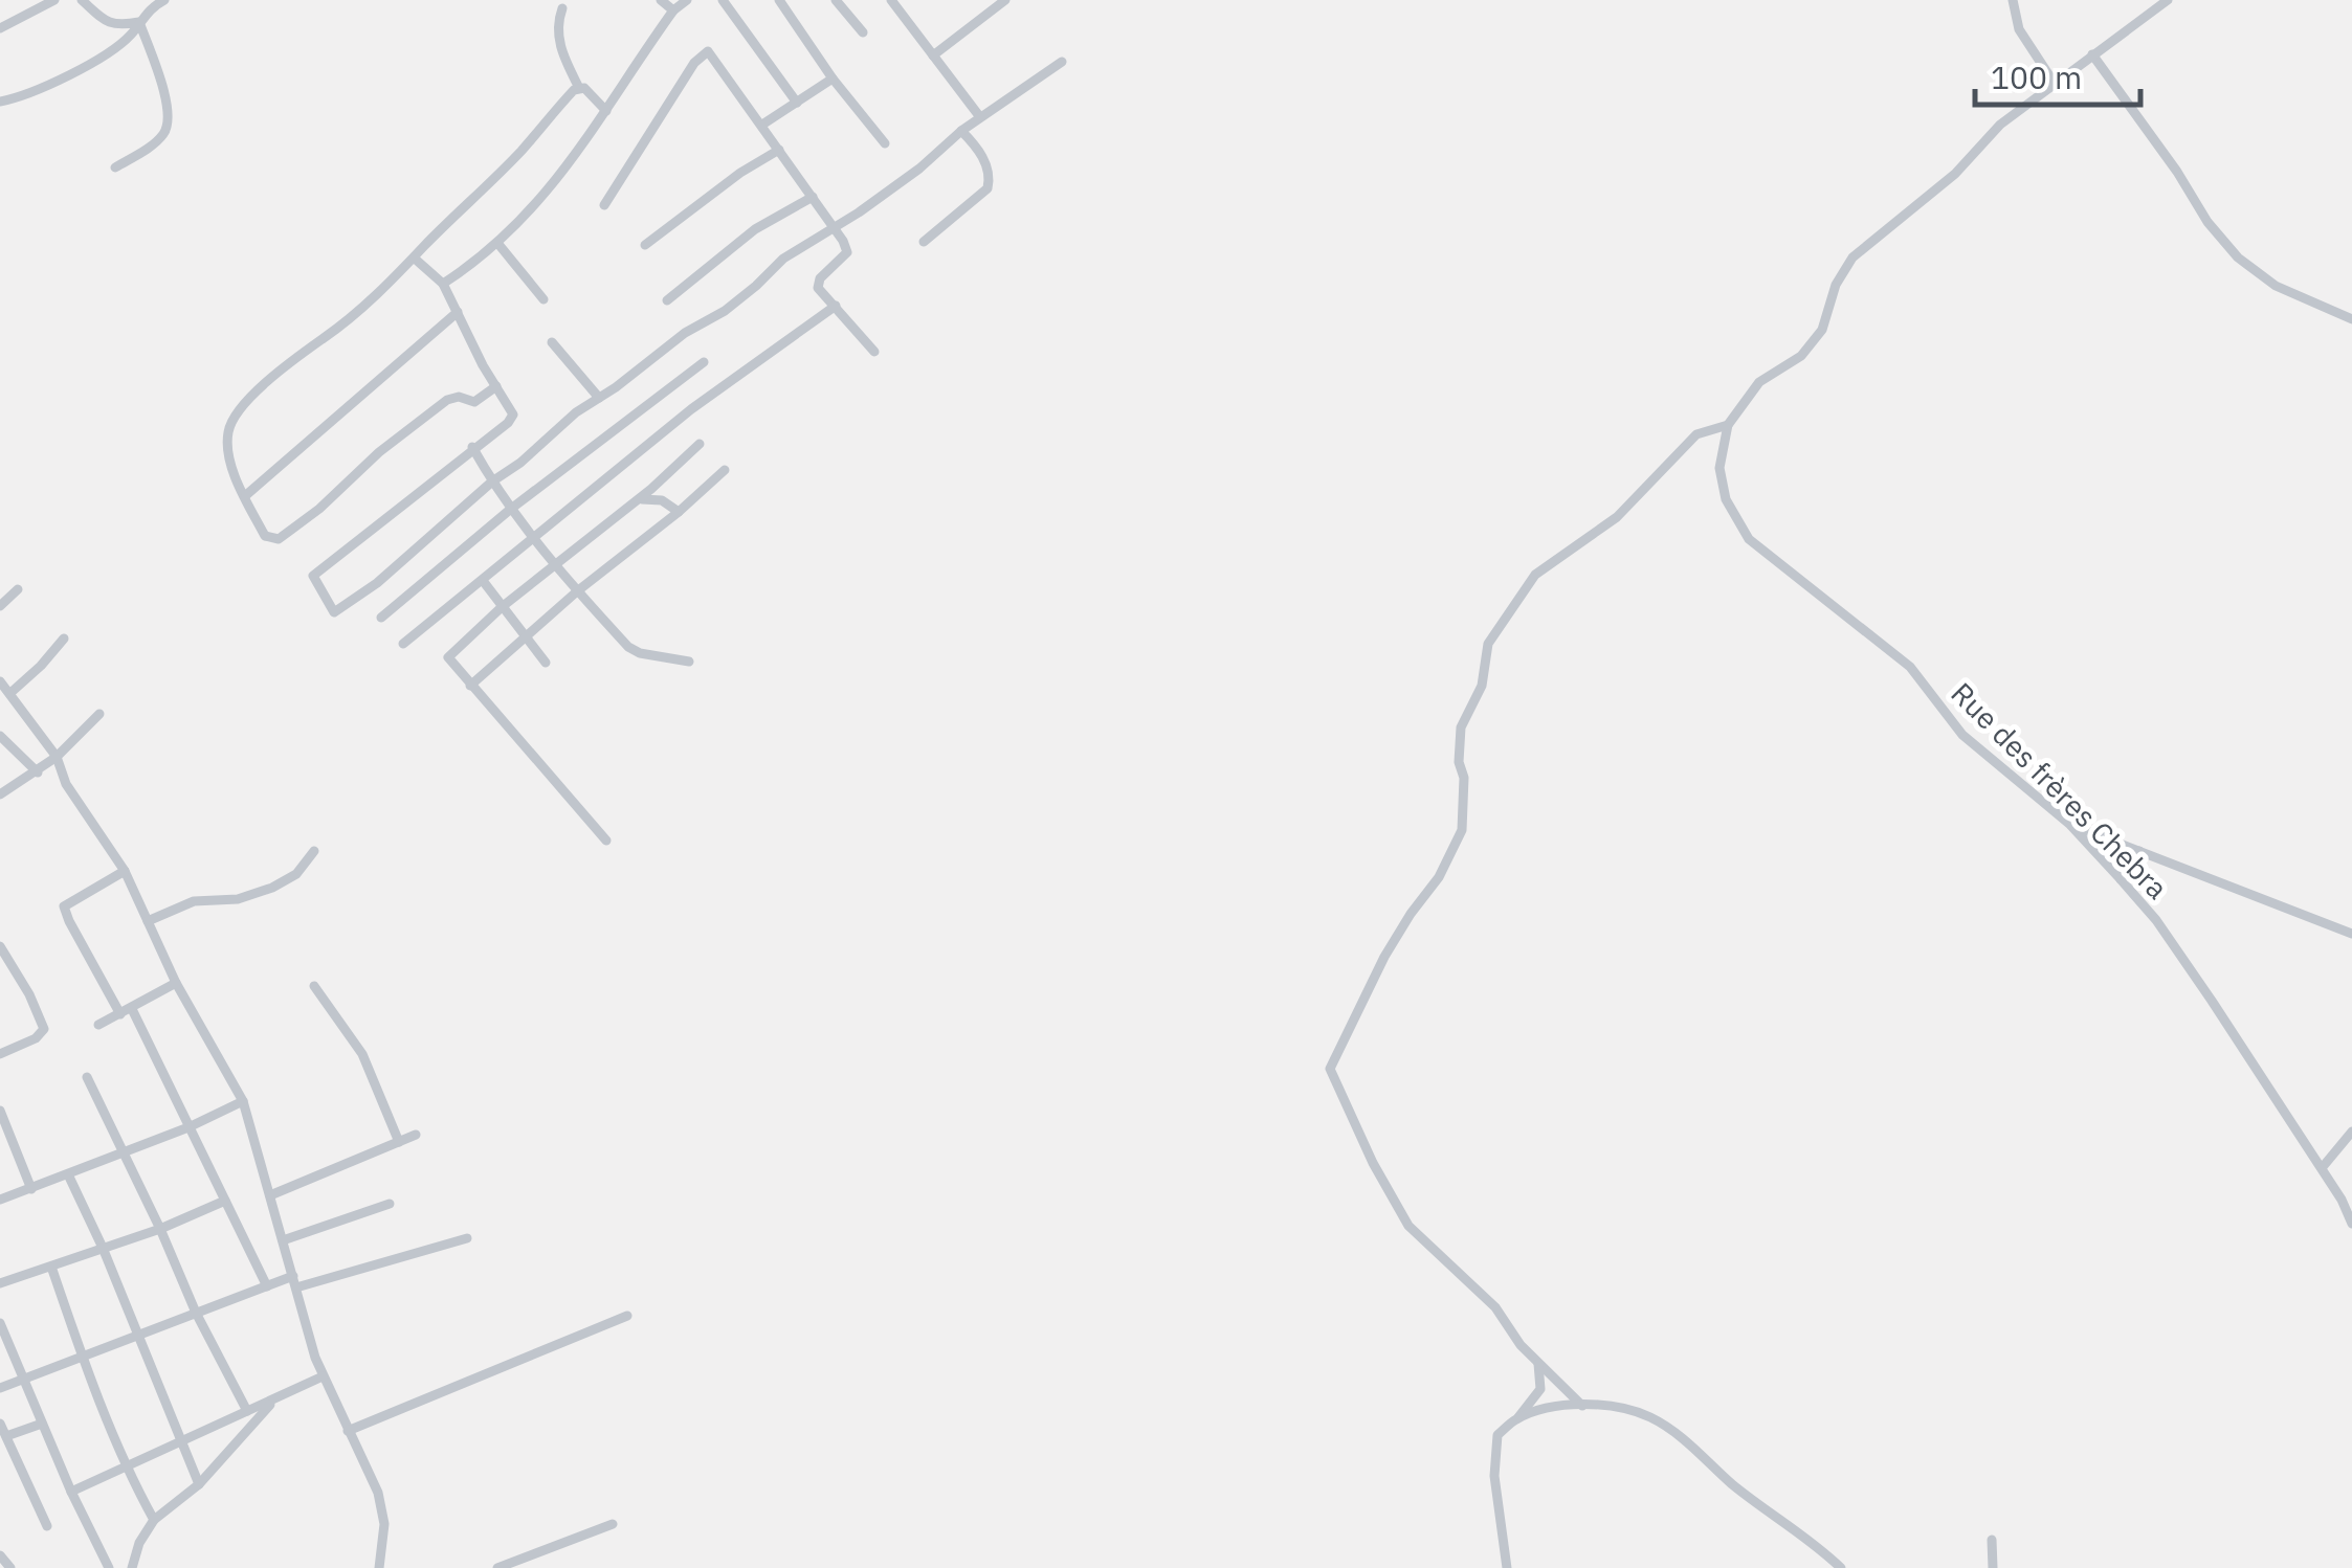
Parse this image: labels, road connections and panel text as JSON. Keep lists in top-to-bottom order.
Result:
{
  "streets": {
    "street": ["Rue des frères Chebra"]
  },
  "scale_bar": "100 m"
}
